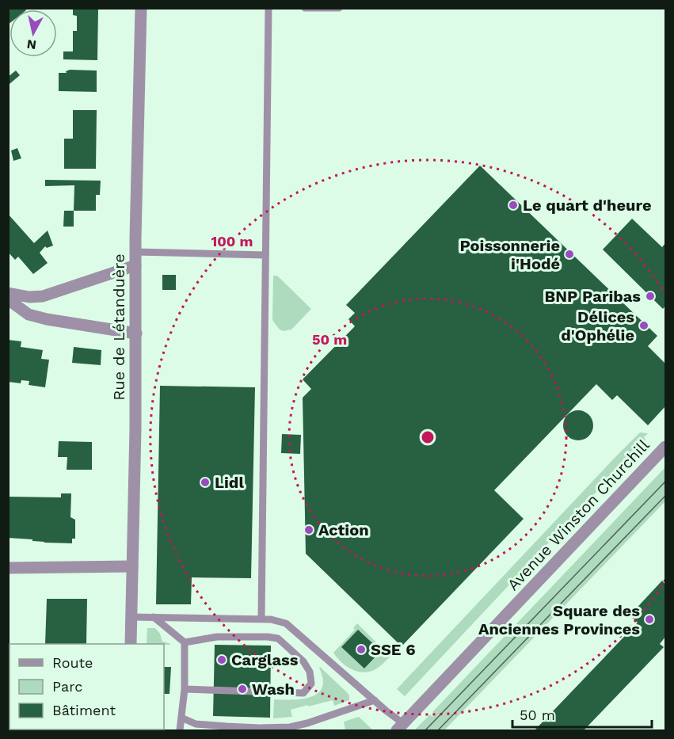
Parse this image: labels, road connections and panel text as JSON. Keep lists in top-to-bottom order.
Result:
{
  "streets": {
    "street": ["Rue de Létanduère", "Avenue Winston Churchill"]
  },
  "places": [
    "Le quart d'heure",
    "Poissonnerie i'Hodé",
    "BNP Paribas",
    "Délices d'Ophélie",
    "Lidl",
    "Action",
    "Square des Anciennes Provinces",
    "SSE 6",
    "Carglass",
    "Wash"
  ],
  "legend": ["Route", "Parc", "Bâtiment"],
  "scale_bar": "50 m",
  "north": "bottom",
  "rings": ["100 m", "50 m"]
}
